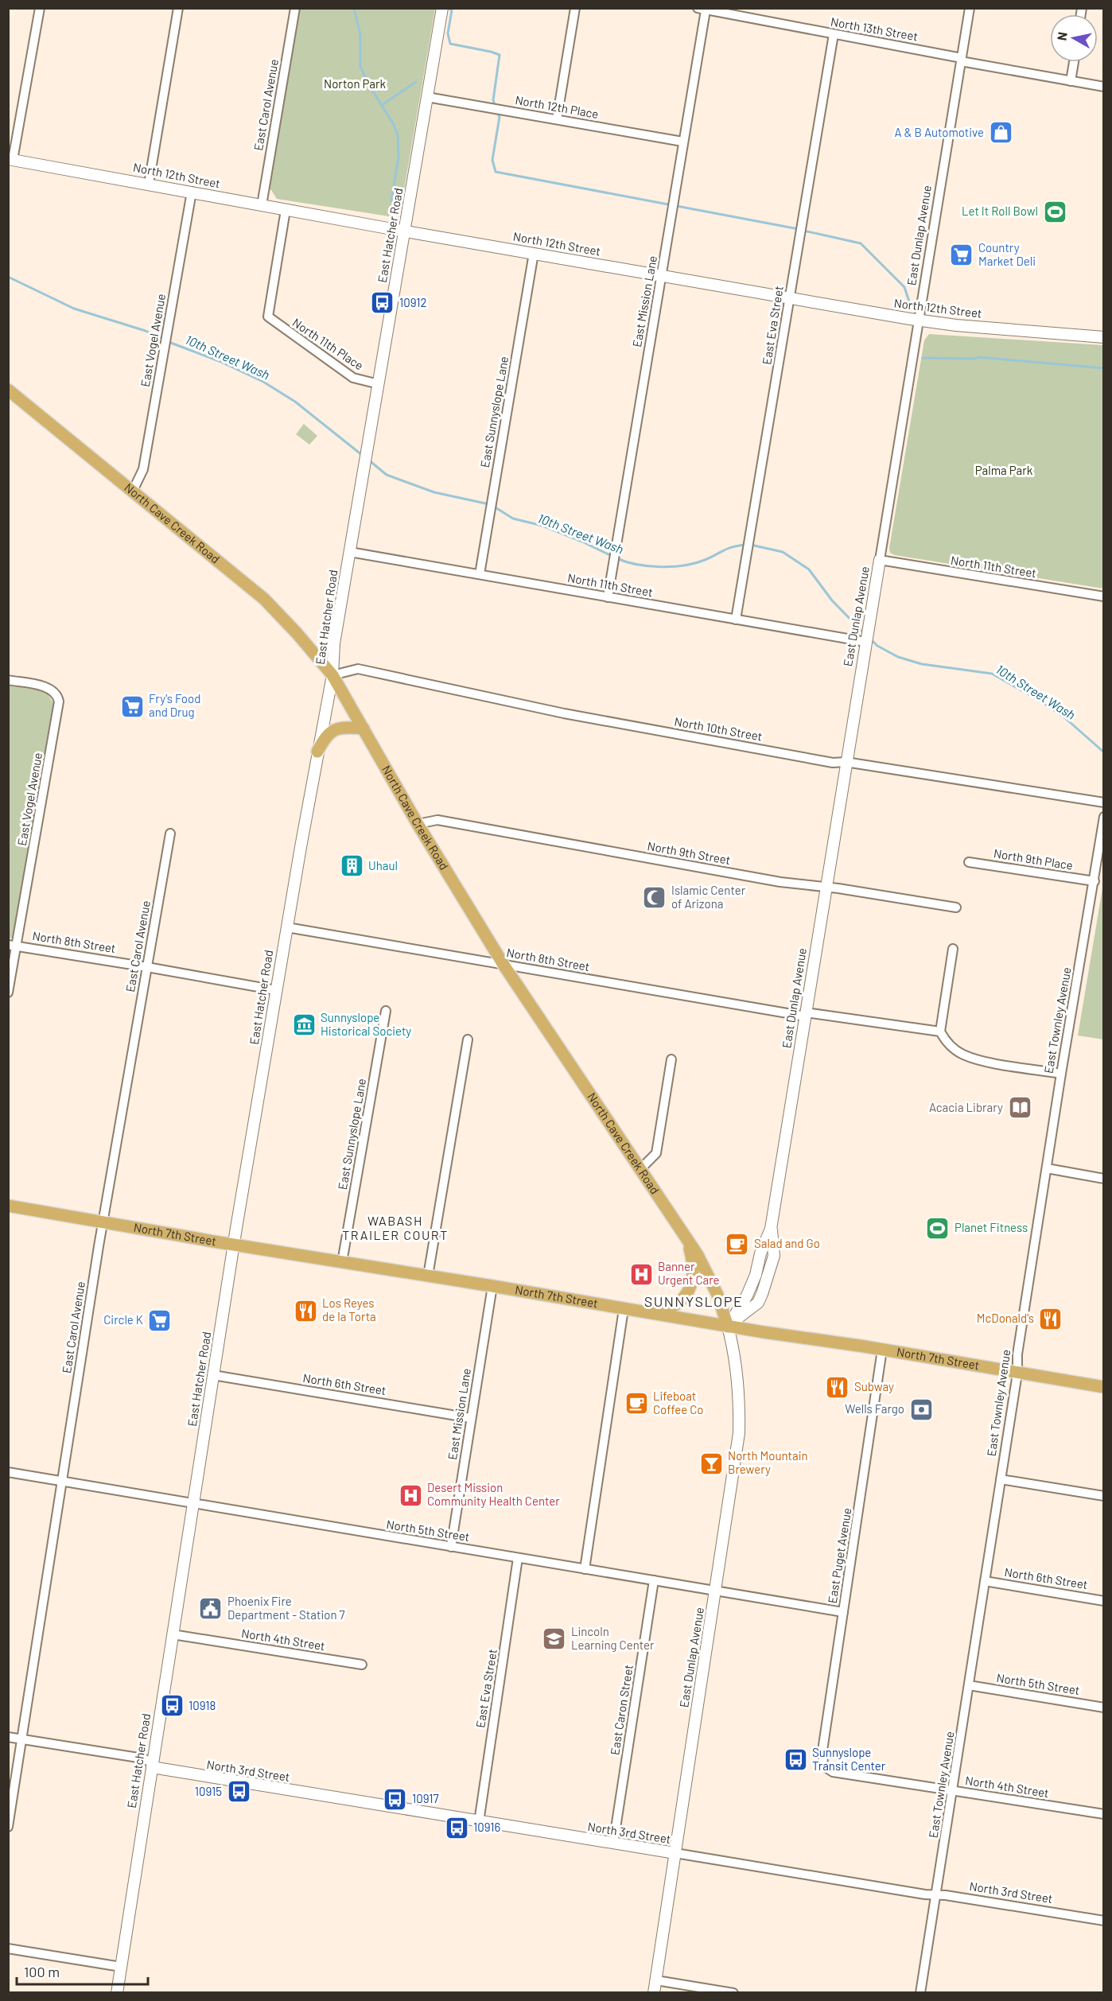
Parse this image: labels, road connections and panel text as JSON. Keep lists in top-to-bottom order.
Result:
{
  "streets": {
    "main road": ["North Cave Creek Road", "North 7th Street"],
    "street": [
      "North 13th Street",
      "East Carol Avenue",
      "North 12th Place",
      "North 12th Street",
      "East Hatcher Road",
      "East Dunlap Avenue",
      "East Mission Lane",
      "East Eva Street",
      "East Vogel Avenue",
      "North 11th Place",
      "East Sunnyslope Lane",
      "North 11th Street",
      "North 10th Street",
      "North 9th Street",
      "North 9th Place",
      "North 8th Street",
      "East Townley Avenue",
      "North 6th Street",
      "North 5th Street",
      "East Puget Avenue",
      "North 4th Street",
      "East Caron Street",
      "North 3rd Street"
    ]
  },
  "crossings": [
    ["North 13th Street", "East Dunlap Avenue"],
    ["North 13th Street", "East Mission Lane"],
    ["North 13th Street", "East Eva Street"],
    ["East Carol Avenue", "North 12th Street"],
    ["East Carol Avenue", "North 8th Street"],
    ["East Carol Avenue", "North 7th Street"],
    ["East Carol Avenue", "North 5th Street"],
    ["East Carol Avenue", "North 3rd Street"],
    ["North 12th Place", "East Hatcher Road"],
    ["North 12th Place", "East Mission Lane"],
    ["North 12th Street", "East Hatcher Road"],
    ["North 12th Street", "East Dunlap Avenue"],
    ["North 12th Street", "East Mission Lane"],
    ["North 12th Street", "East Eva Street"],
    ["North 12th Street", "East Vogel Avenue"],
    ["North 12th Street", "North 11th Place"],
    ["North 12th Street", "East Sunnyslope Lane"],
    ["East Hatcher Road", "North 11th Place"],
    ["East Hatcher Road", "North Cave Creek Road"],
    ["East Hatcher Road", "North 11th Street"],
    ["East Hatcher Road", "North 10th Street"],
    ["East Hatcher Road", "North 8th Street"],
    ["East Hatcher Road", "North 7th Street"],
    ["East Hatcher Road", "North 6th Street"],
    ["East Hatcher Road", "North 5th Street"],
    ["East Hatcher Road", "North 4th Street"],
    ["East Hatcher Road", "North 3rd Street"],
    ["East Dunlap Avenue", "North Cave Creek Road"],
    ["East Dunlap Avenue", "North 11th Street"],
    ["East Dunlap Avenue", "North 10th Street"],
    ["East Dunlap Avenue", "North 9th Street"],
    ["East Dunlap Avenue", "North 8th Street"],
    ["East Dunlap Avenue", "North 7th Street"],
    ["East Dunlap Avenue", "North 5th Street"],
    ["East Dunlap Avenue", "North 3rd Street"],
    ["East Mission Lane", "North 11th Street"],
    ["East Mission Lane", "North 7th Street"],
    ["East Mission Lane", "North 6th Street"],
    ["East Mission Lane", "North 5th Street"],
    ["East Eva Street", "North 11th Street"],
    ["East Eva Street", "North 5th Street"],
    ["East Eva Street", "North 3rd Street"],
    ["East Vogel Avenue", "North Cave Creek Road"],
    ["East Vogel Avenue", "North 8th Street"],
    ["East Sunnyslope Lane", "North 11th Street"],
    ["East Sunnyslope Lane", "North 7th Street"],
    ["North Cave Creek Road", "North 10th Street"],
    ["North Cave Creek Road", "North 9th Street"],
    ["North Cave Creek Road", "North 8th Street"],
    ["North Cave Creek Road", "North 7th Street"],
    ["North 9th Place", "East Townley Avenue"],
    ["East Townley Avenue", "North 7th Street"],
    ["East Townley Avenue", "North 6th Street"],
    ["East Townley Avenue", "North 5th Street"],
    ["East Townley Avenue", "North 4th Street"],
    ["East Townley Avenue", "North 3rd Street"],
    ["North 7th Street", "East Puget Avenue"],
    ["North 5th Street", "East Puget Avenue"],
    ["North 5th Street", "East Caron Street"],
    ["East Puget Avenue", "North 4th Street"],
    ["East Caron Street", "North 3rd Street"]
  ],
  "districts": ["WABASH TRAILER COURT", "SUNNYSLOPE"],
  "water": ["10th Street Wash"],
  "parks": ["Norton Park", "Palma Park"],
  "places": {
    "shop": ["A & B Automotive"],
    "sports": ["Let It Roll Bowl", "Planet Fitness"],
    "supermarket": ["Country Market Deli", "Fry's Food and Drug", "Circle K"],
    "bus stop": [
      "10912",
      "10918",
      "Sunnyslope Transit Center",
      "10915",
      "10917",
      "10916"
    ],
    "building": ["Uhaul"],
    "mosque": ["Islamic Center of Arizona"],
    "museum": ["Sunnyslope Historical Society"],
    "library": ["Acacia Library"],
    "cafe": ["Salad and Go", "Lifeboat Coffee Co"],
    "hospital": ["Banner Urgent Care", "Desert Mission Community Health Center"],
    "restaurant": ["Los Reyes de la Torta", "McDonald's", "Subway"],
    "bank": ["Wells Fargo"],
    "bar": ["North Mountain Brewery"],
    "public building": ["Phoenix Fire Department - Station 7"],
    "school or university": ["Lincoln Learning Center"]
  },
  "scale_bar": "100 m",
  "north": "left"
}
